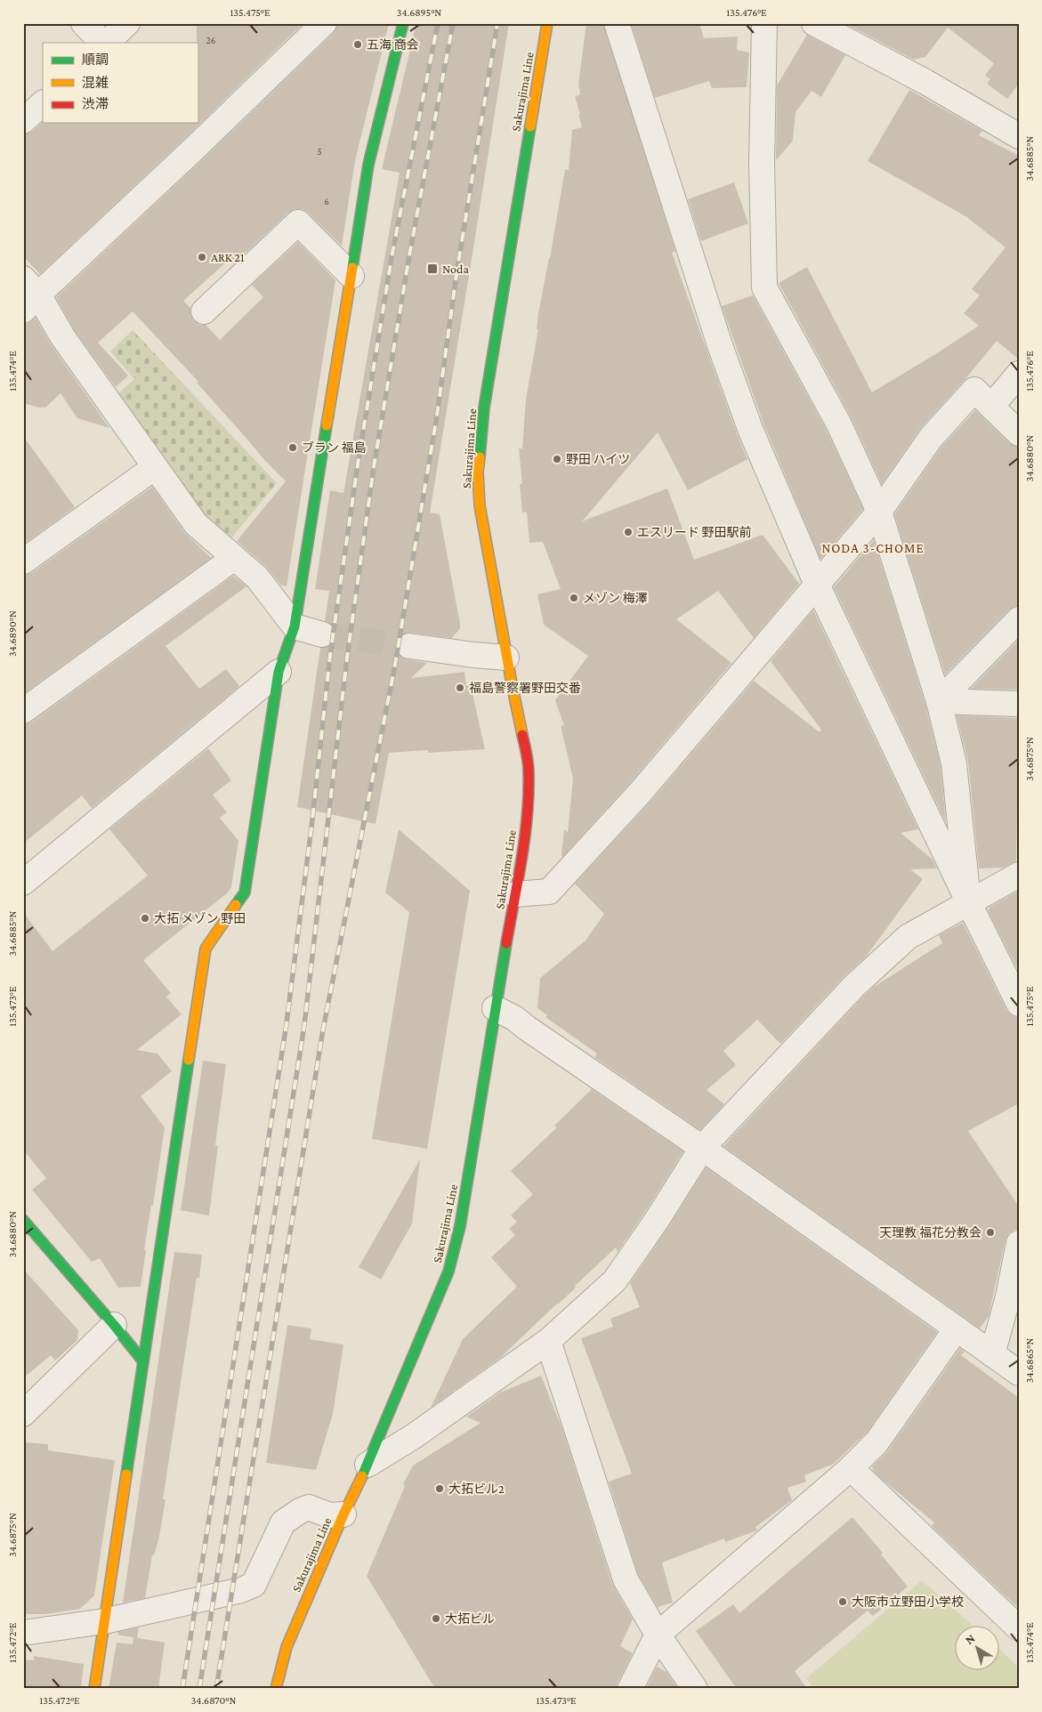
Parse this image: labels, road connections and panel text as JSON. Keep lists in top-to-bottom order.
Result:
{
  "streets": {
    "street": ["Sakurajima Line"]
  },
  "districts": ["NODA 3-CHOME"],
  "places": {
    "other": [
      "五海 商会",
      "ARK 21",
      "ブラン 福島",
      "野田 ハイツ",
      "エスリード 野田駅前",
      "メゾン 梅澤",
      "福島警察署野田交番",
      "大拓 メゾン 野田",
      "天理教 福花分教会",
      "大拓ビル2",
      "大阪市立野田小学校",
      "大拓ビル"
    ],
    "transit": ["Noda"]
  },
  "house_numbers": ["26", "5", "6"],
  "legend": ["順調", "混雑", "渋滞"],
  "north": "top left",
  "coordinates": [
    "135.475°E",
    "34.6895°N",
    "135.476°E",
    "34.6885°N",
    "135.474°E",
    "34.6880°N",
    "34.6890°N",
    "34.6875°N",
    "135.473°E",
    "34.6865°N",
    "135.472°E",
    "34.6870°N"
  ]
}
